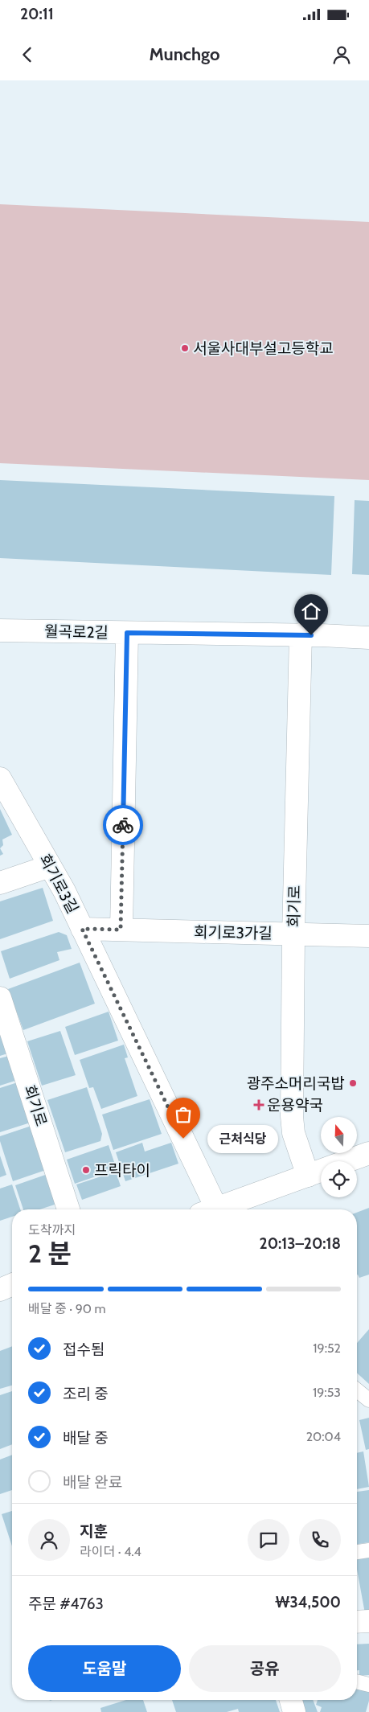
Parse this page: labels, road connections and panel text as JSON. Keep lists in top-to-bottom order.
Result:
{
  "streets": {
    "street": [
      "월곡로2길",
      "회기로3길",
      "회기로",
      "회기로3가길"
    ]
  },
  "crossings": [
    ["월곡로2길", "회기로"],
    ["회기로3길", "회기로3가길"],
    ["회기로", "회기로3가길"]
  ],
  "places": {
    "other": [
      "서울사대부설고등학교",
      "광주소머리국밥",
      "근처식당",
      "프릭타이"
    ],
    "health": ["운용약국"]
  },
  "north": "top",
  "page": {
    "status": "20:11",
    "header": "Munchgo",
    "bubble": "근처식당",
    "heading": ["2 분", "도착까지", "20:13–20:18"],
    "panel": [
      "지훈",
      "라이더 · 4.4",
      "주문 #4763",
      "₩34,500"
    ],
    "bar": "배달 중 · 90 m",
    "list": [
      ["접수됨", "19:52"],
      ["조리 중", "19:53"],
      ["배달 중", "20:04"],
      "배달 완료"
    ],
    "buttons": ["도움말", "공유"]
  }
}
